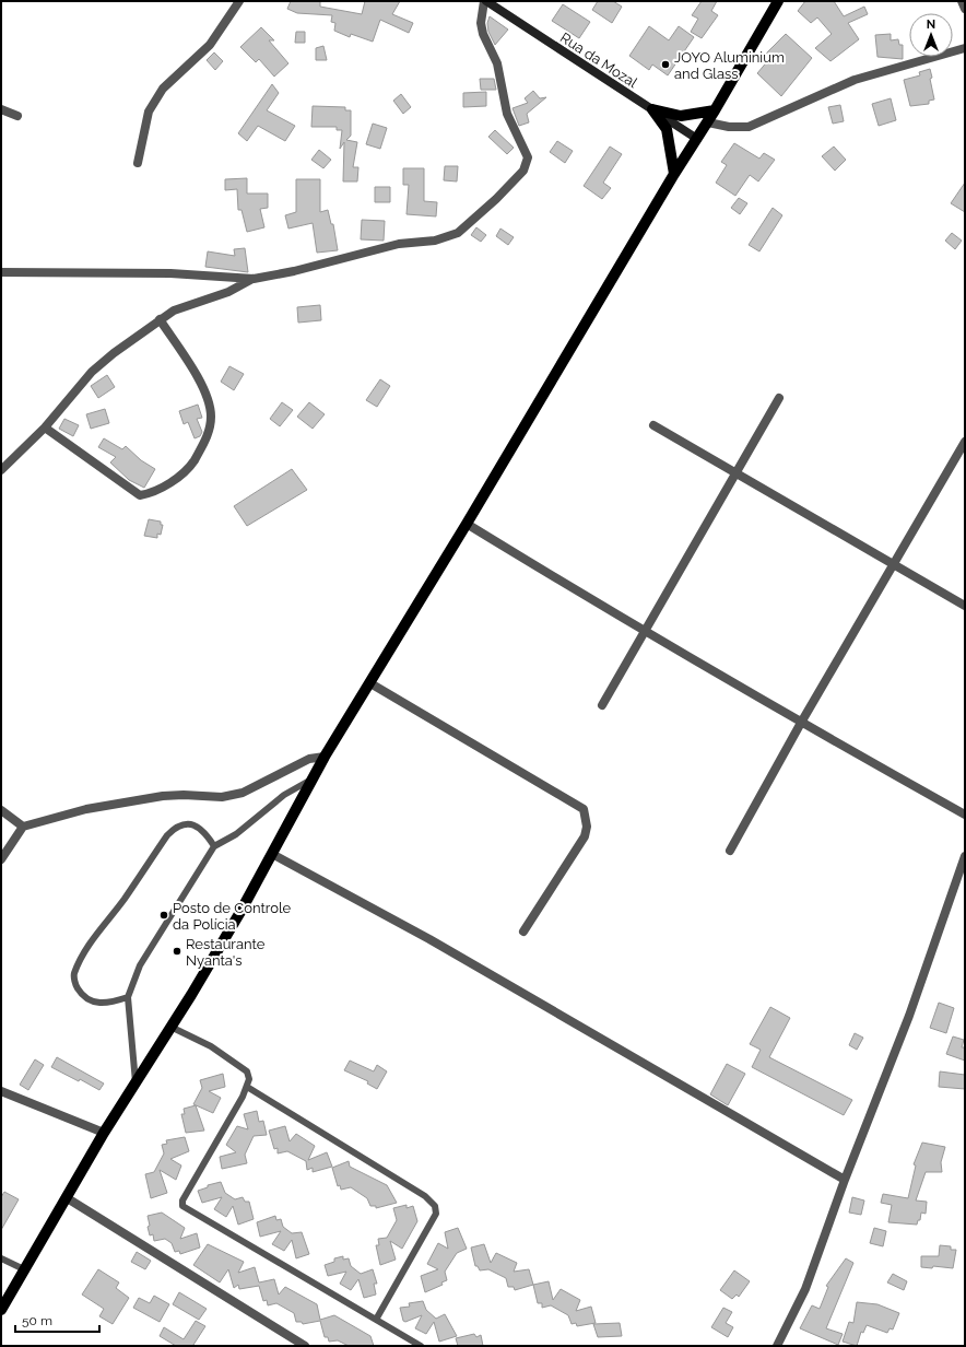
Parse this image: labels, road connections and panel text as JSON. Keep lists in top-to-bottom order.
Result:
{
  "streets": {
    "main road": ["Rua da Mozal"]
  },
  "places": ["JOYO Aluminium and Glass", "Posto de Controle da Polícia", "Restaurante Nyanta's"],
  "scale_bar": "50 m",
  "north": "top"
}
